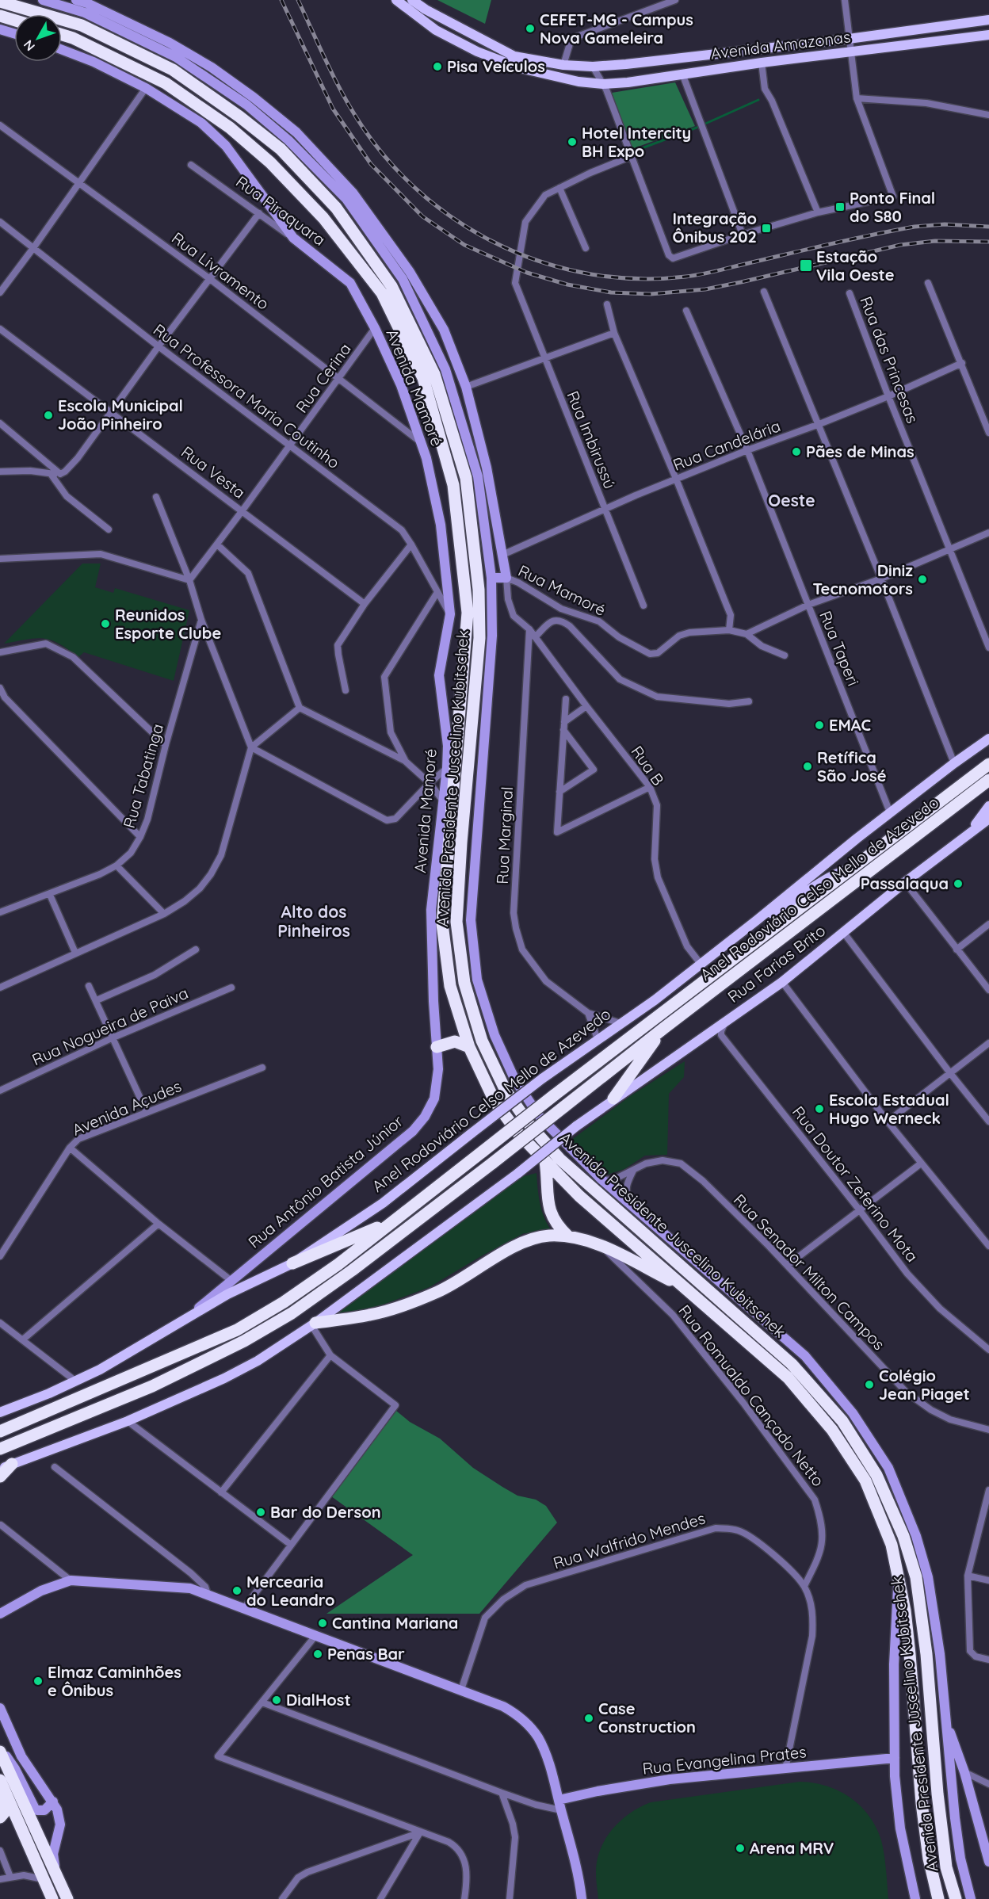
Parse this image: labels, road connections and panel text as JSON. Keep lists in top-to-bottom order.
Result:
{
  "streets": {
    "highway": ["Avenida Presidente Juscelino Kubitschek", "Anel Rodoviário Celso Mello de Azevedo"],
    "main road": ["Avenida Amazonas", "Rua Farias Brito"],
    "street": [
      "Rua Piraquara",
      "Rua Livramento",
      "Rua das Princesas",
      "Rua Cerina",
      "Avenida Mamoré",
      "Rua Professora Maria Coutinho",
      "Rua Imbirussú",
      "Rua Candelária",
      "Rua Vesta",
      "Rua Mamoré",
      "Rua Taperi",
      "Rua B",
      "Rua Tabatinga",
      "Rua Marginal",
      "Rua Nogueira de Paiva",
      "Avenida Açudes",
      "Rua Antônio Batista Júnior",
      "Rua Doutor Zeferino Mota",
      "Rua Senador Milton Campos",
      "Rua Romualdo Cançado Netto",
      "Rua Walfrido Mendes",
      "Rua Evangelina Prates"
    ]
  },
  "crossings": [
    ["Rua Piraquara", "Avenida Mamoré"],
    ["Rua Livramento", "Rua Cerina"],
    ["Rua Livramento", "Avenida Mamoré"],
    ["Rua das Princesas", "Rua Candelária"],
    ["Rua Cerina", "Avenida Mamoré"],
    ["Rua Cerina", "Rua Professora Maria Coutinho"],
    ["Rua Cerina", "Rua Vesta"],
    ["Avenida Mamoré", "Rua Professora Maria Coutinho"],
    ["Avenida Mamoré", "Rua Antônio Batista Júnior"],
    ["Rua Imbirussú", "Rua Candelária"],
    ["Rua Candelária", "Rua Taperi"],
    ["Rua Mamoré", "Rua B"],
    ["Rua Taperi", "Anel Rodoviário Celso Mello de Azevedo"],
    ["Rua B", "Rua Marginal"],
    ["Rua B", "Anel Rodoviário Celso Mello de Azevedo"],
    ["Avenida Presidente Juscelino Kubitschek", "Rua Senador Milton Campos"],
    ["Rua Marginal", "Anel Rodoviário Celso Mello de Azevedo"],
    ["Anel Rodoviário Celso Mello de Azevedo", "Rua Antônio Batista Júnior"],
    ["Rua Farias Brito", "Rua Doutor Zeferino Mota"],
    ["Rua Romualdo Cançado Netto", "Rua Walfrido Mendes"],
    ["Rua Walfrido Mendes", "Rua Evangelina Prates"]
  ],
  "districts": ["Oeste", "Alto dos Pinheiros"],
  "places": {
    "other": [
      "CEFET-MG - Campus Nova Gameleira",
      "Pisa Veículos",
      "Hotel Intercity BH Expo",
      "Escola Municipal João Pinheiro",
      "Pães de Minas",
      "Diniz Tecnomotors",
      "Reunidos Esporte Clube",
      "EMAC",
      "Retífica São José",
      "Passalaqua",
      "Escola Estadual Hugo Werneck",
      "Colégio Jean Piaget",
      "Bar do Derson",
      "Mercearia do Leandro",
      "Cantina Mariana",
      "Penas Bar",
      "Elmaz Caminhões e Ônibus",
      "DialHost",
      "Case Construction",
      "Arena MRV"
    ],
    "transit": ["Ponto Final do S80", "Integração Ônibus 202", "Estação Vila Oeste"]
  },
  "north": "bottom left"
}
